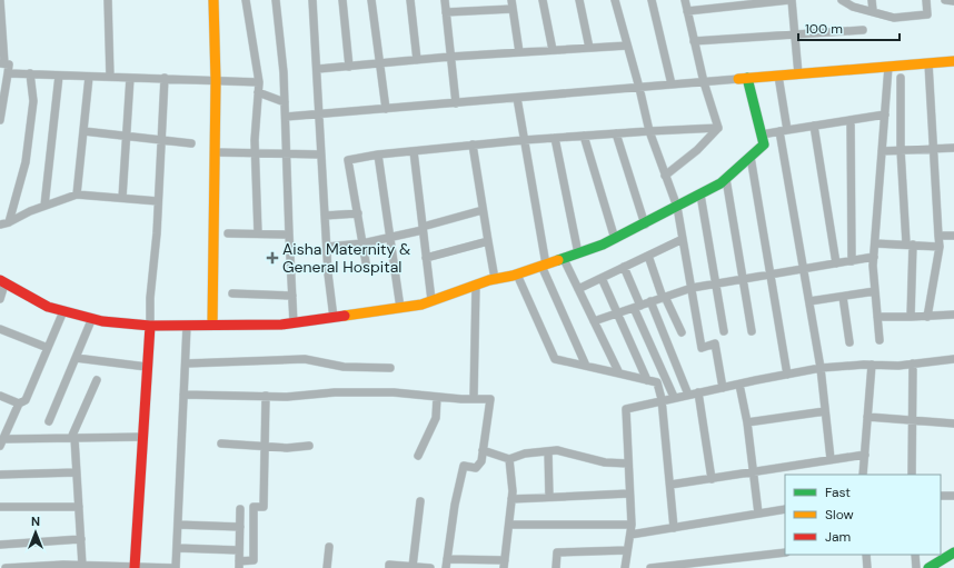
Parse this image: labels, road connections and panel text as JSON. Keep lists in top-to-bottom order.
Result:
{
  "places": {
    "health": ["Aisha Maternity & General Hospital"]
  },
  "legend": ["Fast", "Slow", "Jam"],
  "scale_bar": "100 m",
  "north": "top"
}
